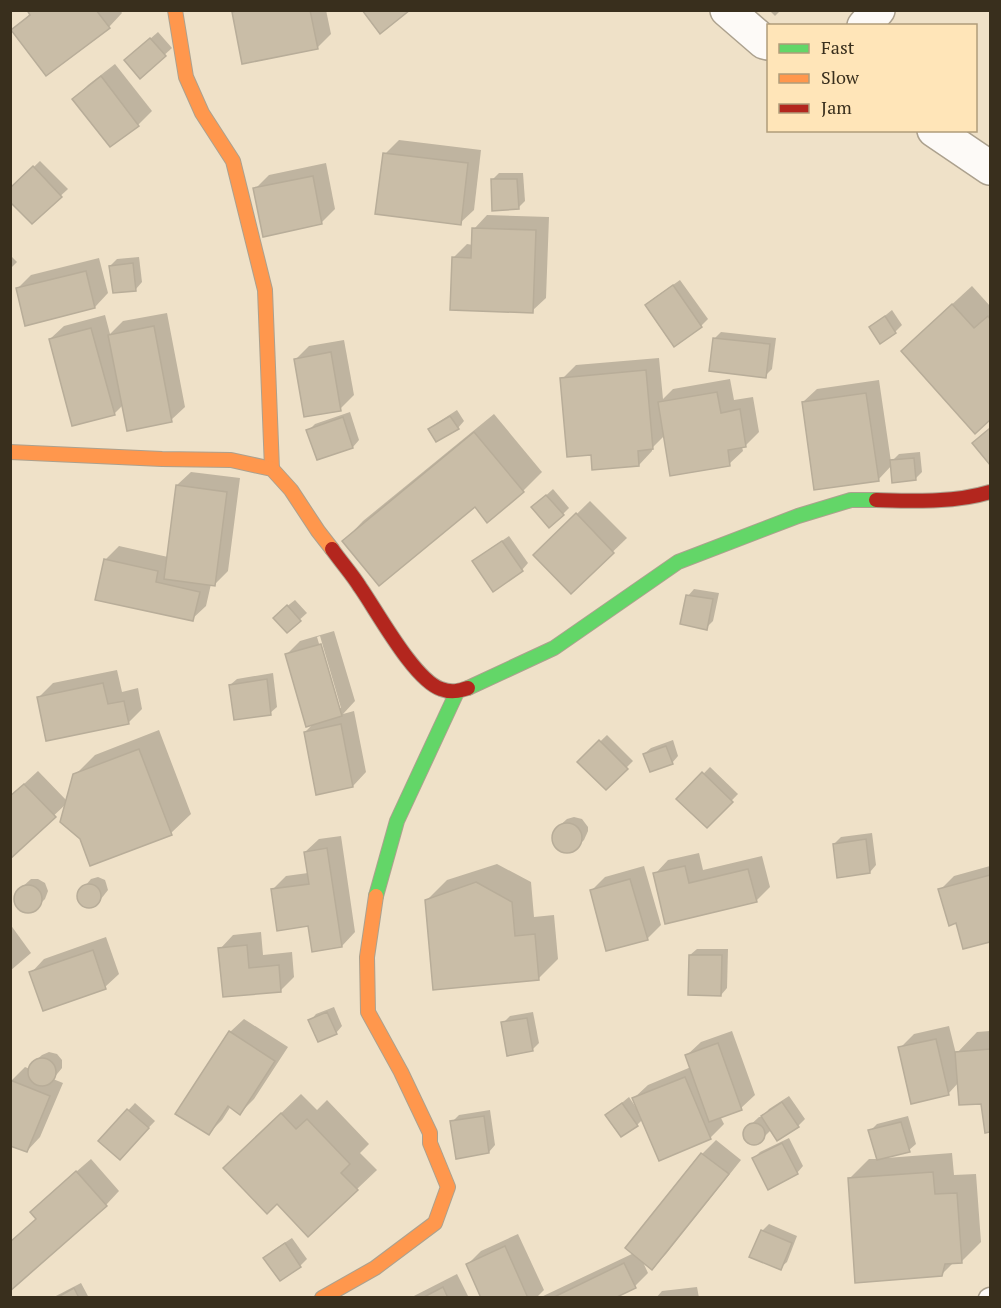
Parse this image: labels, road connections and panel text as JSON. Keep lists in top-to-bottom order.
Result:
{
  "legend": ["Fast", "Slow", "Jam"]
}
